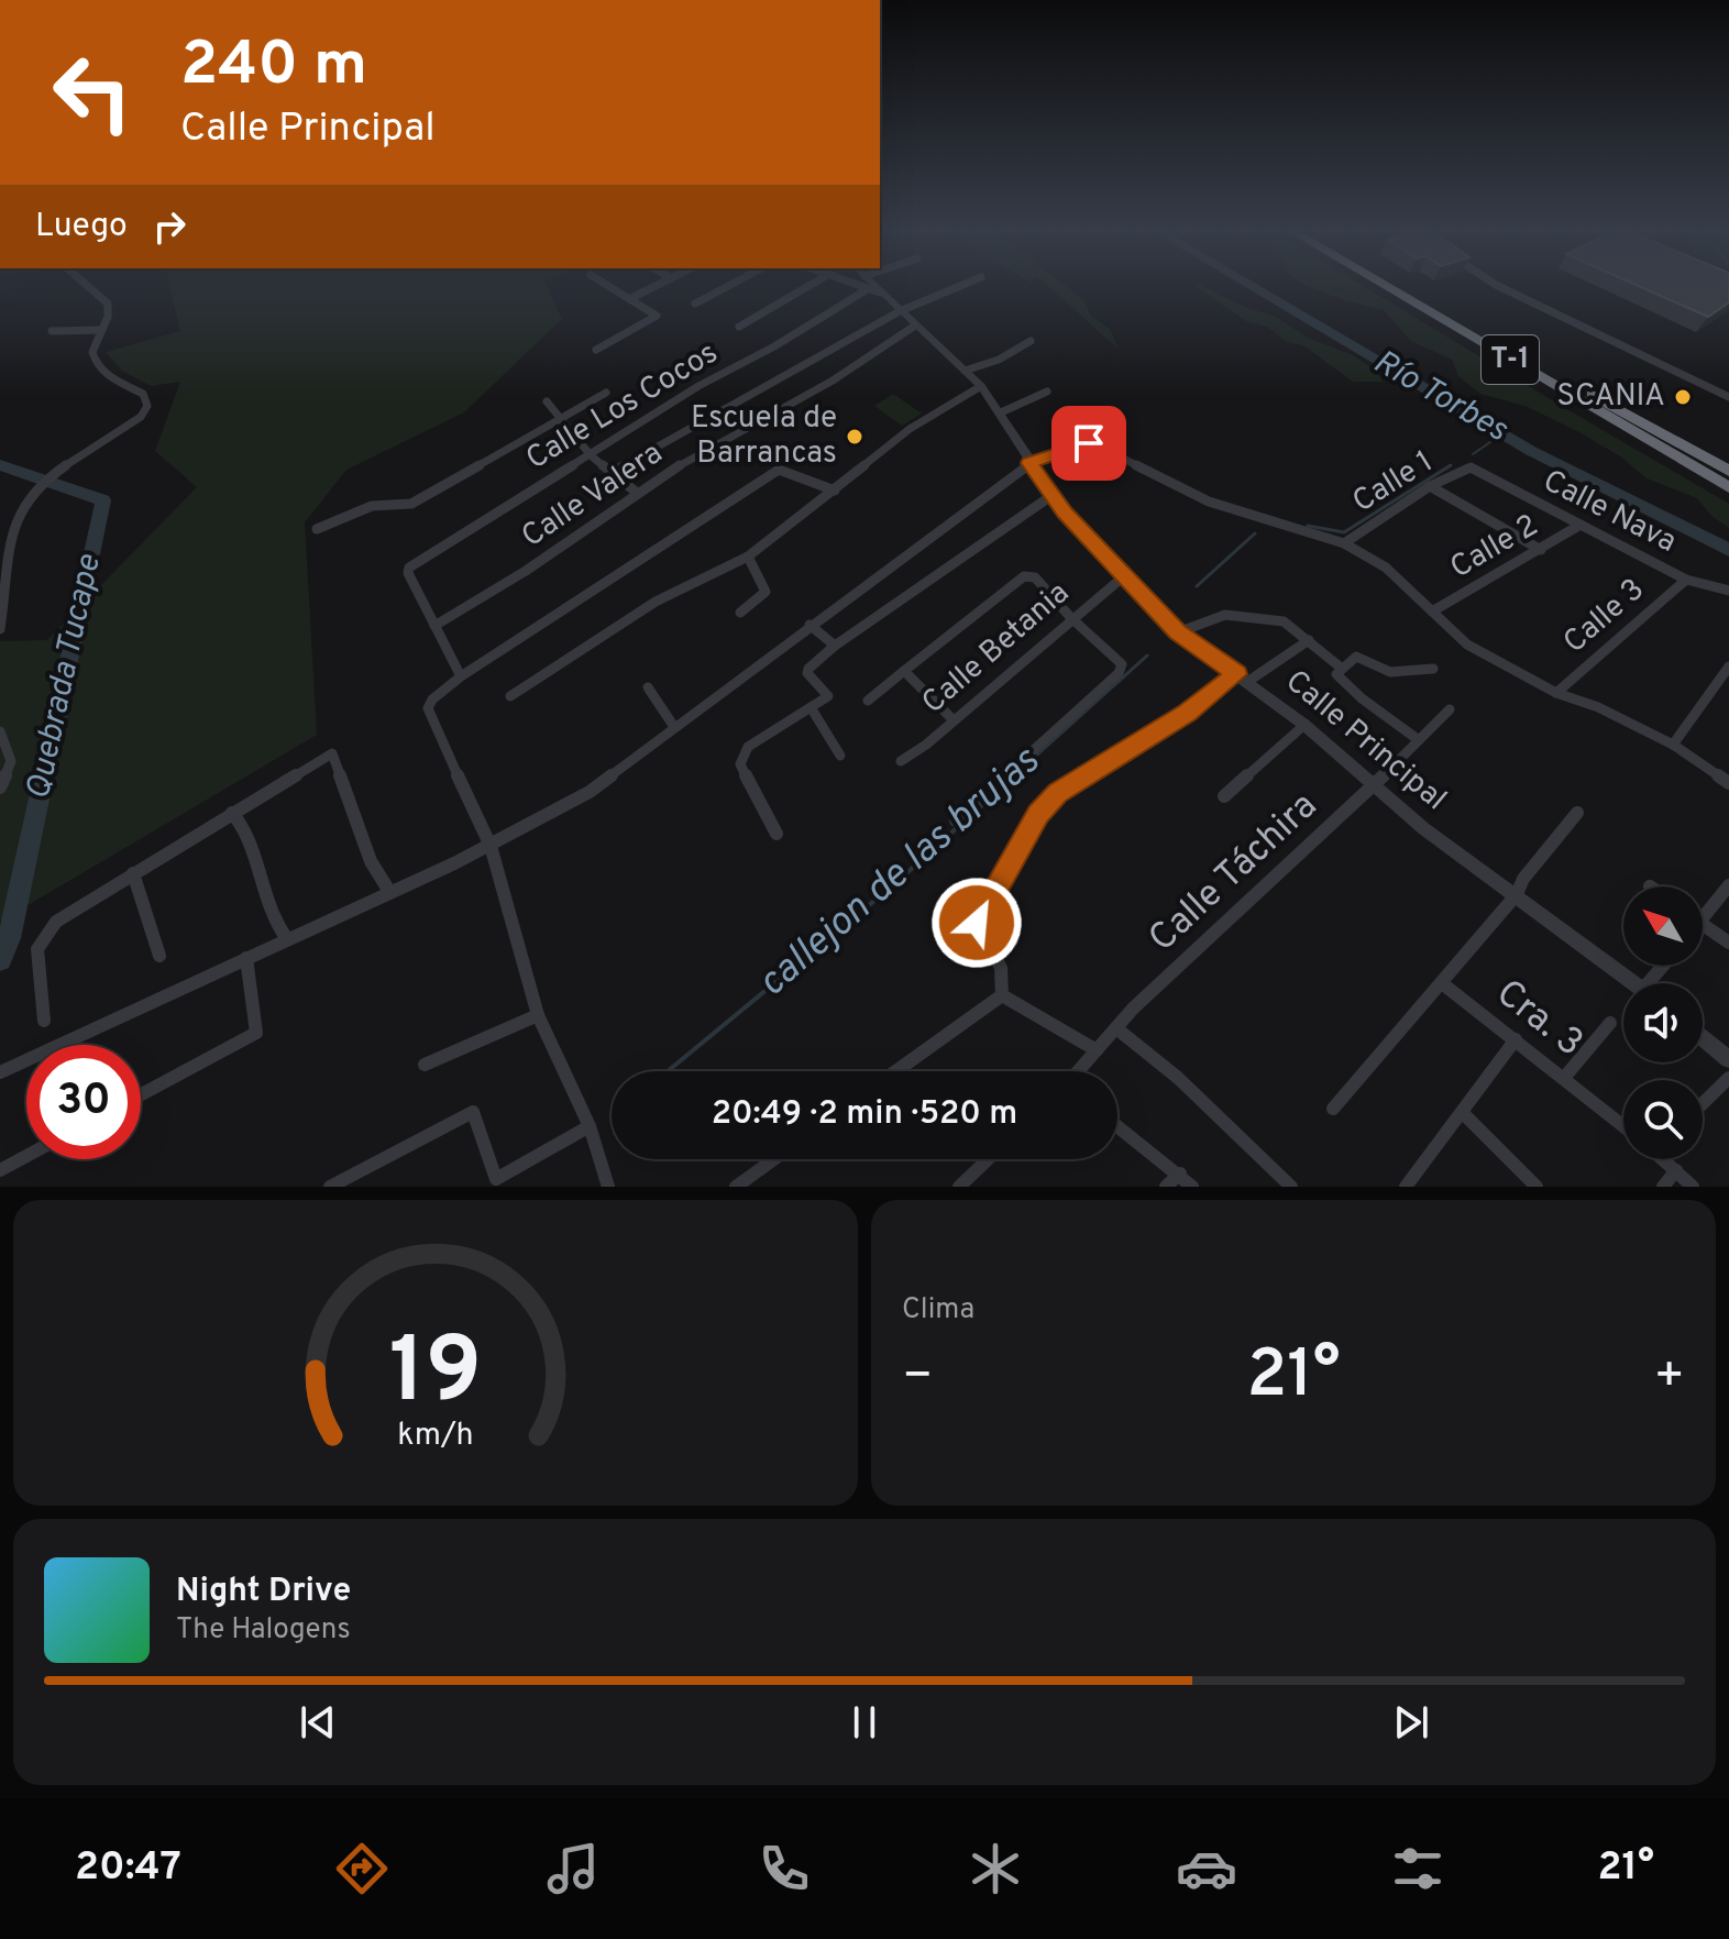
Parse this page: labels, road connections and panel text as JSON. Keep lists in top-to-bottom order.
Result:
{
  "streets": {
    "highway": ["T-1"],
    "street": [
      "Calle Los Cocos",
      "Calle 1",
      "Calle Valera",
      "Calle Nava",
      "Calle 2",
      "Calle 3",
      "Calle Betania",
      "Calle Principal",
      "Calle Táchira",
      "Cra. 3"
    ]
  },
  "crossings": [
    ["Calle Los Cocos", "Calle Valera"],
    ["Calle Los Cocos", "Calle Principal"],
    ["Calle 1", "Calle Nava"],
    ["Calle Valera", "Calle Principal"],
    ["Calle Nava", "Calle 2"],
    ["Calle Nava", "Calle 3"],
    ["Calle Betania", "Calle Principal"],
    ["Calle Principal", "Calle Táchira"]
  ],
  "water": ["Río Torbes", "Quebrada Tucape", "callejon de las brujas"],
  "places": ["SCANIA", "Escuela de Barrancas"],
  "north": "top left",
  "page": {
    "turn": ["240 m", "Calle Principal"],
    "then": "Luego",
    "limit": "30",
    "trip": "20:49 · 2 min · 520 m",
    "tile": "Clima",
    "heat": ["−", "21°", "+"],
    "song": ["Night Drive", "The Halogens"],
    "tabs": ["20:47", "21°"],
    "gauge": ["19", "km/h"]
  }
}
